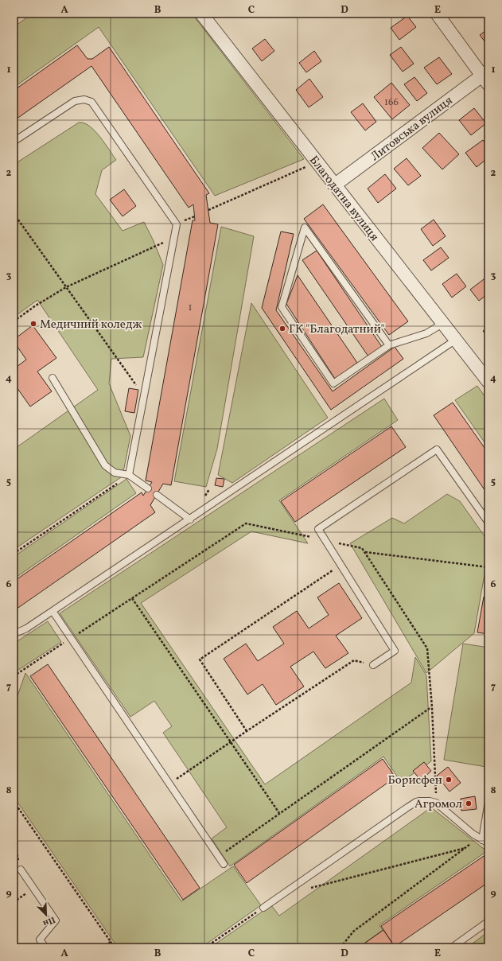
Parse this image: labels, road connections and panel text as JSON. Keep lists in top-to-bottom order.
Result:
{
  "streets": {
    "street": ["Литовська вулиця", "Благодатна вулиця"]
  },
  "crossings": [
    ["Литовська вулиця", "Благодатна вулиця"]
  ],
  "places": [
    "Медичний коледж",
    "ГК \"Благодатний\"",
    "Борисфен",
    "Агромол"
  ],
  "house_numbers": ["166", "1"],
  "north": "bottom right",
  "grid": {
    "columns": [
      "A",
      "B",
      "C",
      "D",
      "E"
    ],
    "rows": [
      "1",
      "2",
      "3",
      "4",
      "5",
      "6",
      "7",
      "8",
      "9"
    ]
  }
}
